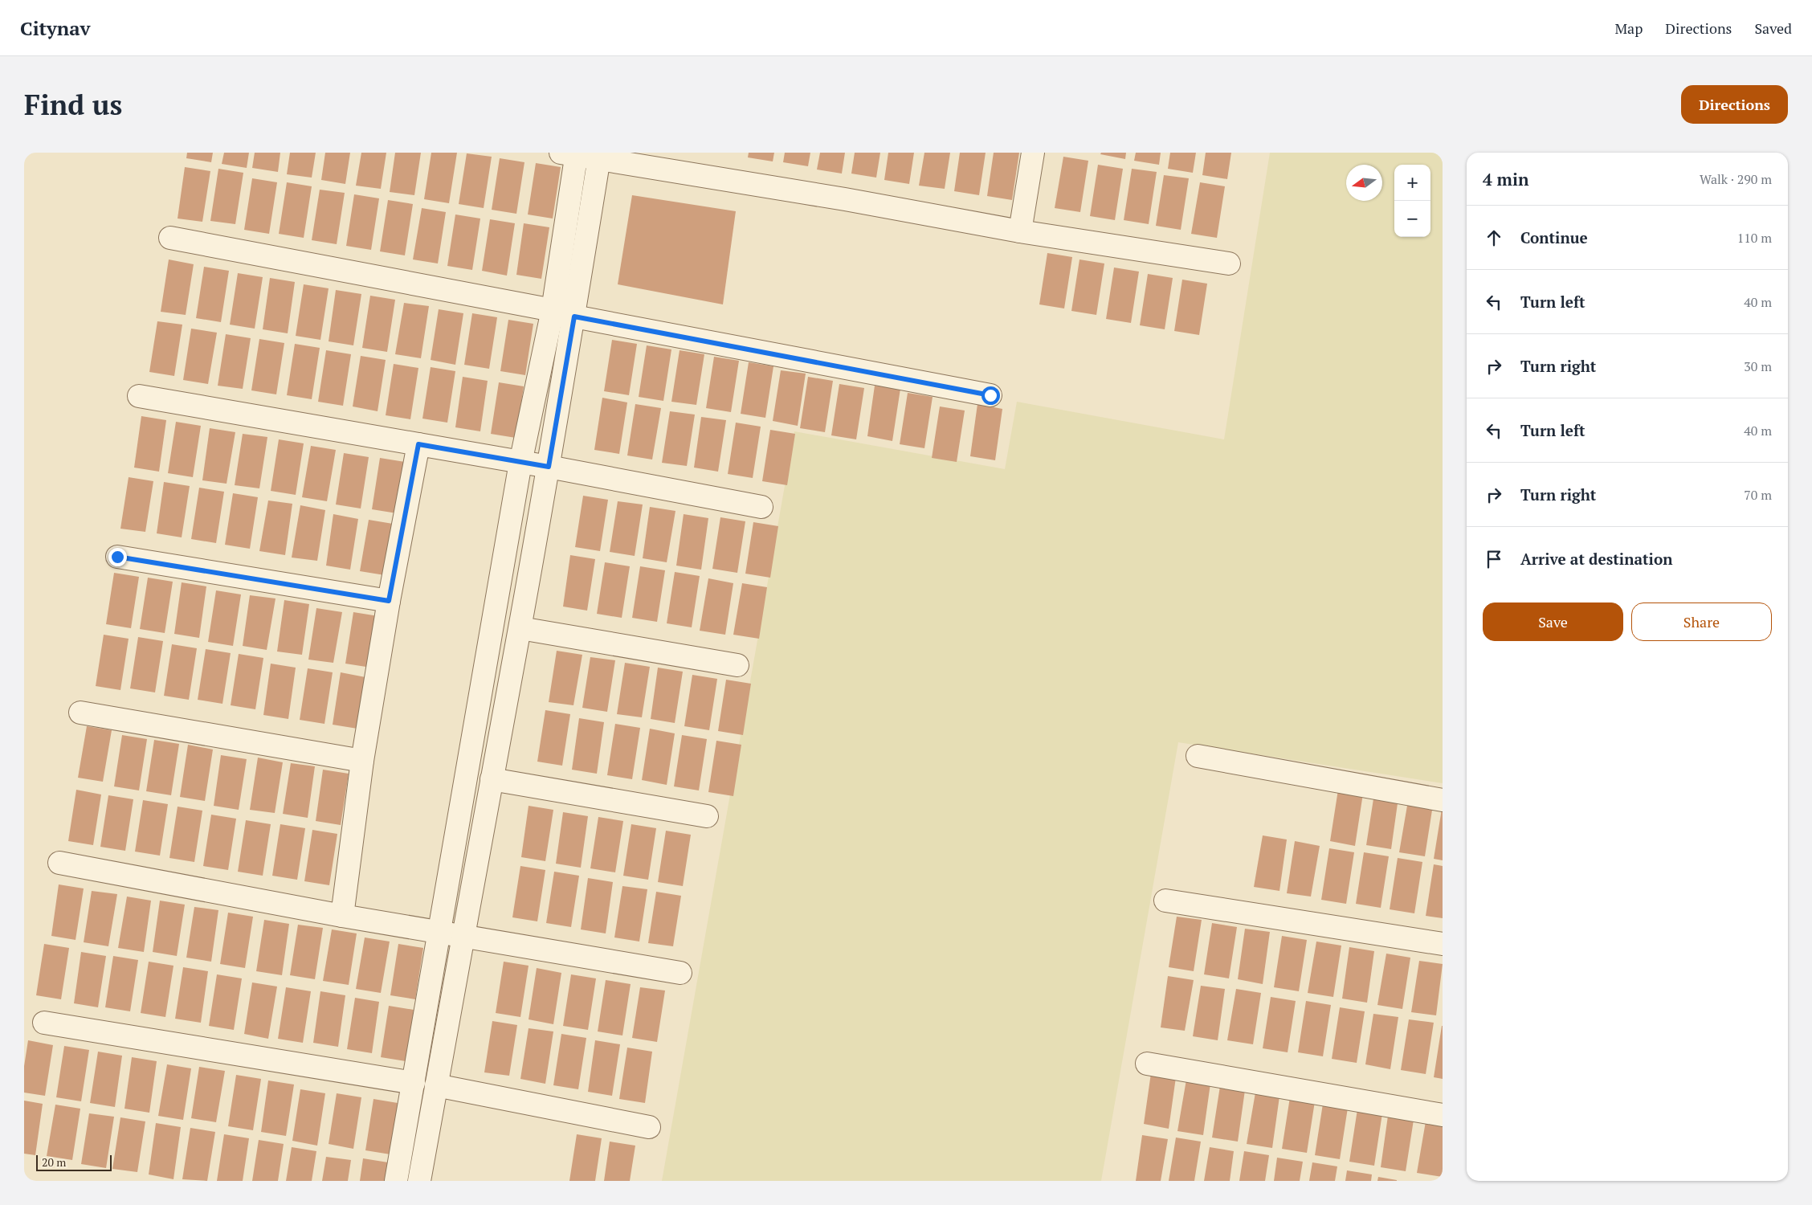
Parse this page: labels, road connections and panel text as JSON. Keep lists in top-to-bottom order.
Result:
{
  "scale_bar": "20 m",
  "north": "left",
  "page": {
    "header": "Citynav",
    "nav": ["Map", "Directions", "Saved"],
    "buttons": [
      "Directions",
      ["Save", "Share"]
    ],
    "title": "Find us",
    "heading": ["4 min", "Walk · 290 m"],
    "map_buttons": ["+", "−"],
    "list": [
      ["Continue", "110 m"],
      ["Turn left", "40 m"],
      ["Turn right", "30 m"],
      ["Turn left", "40 m"],
      ["Turn right", "70 m"],
      "Arrive at destination"
    ],
    "scale": "20 m"
  }
}
